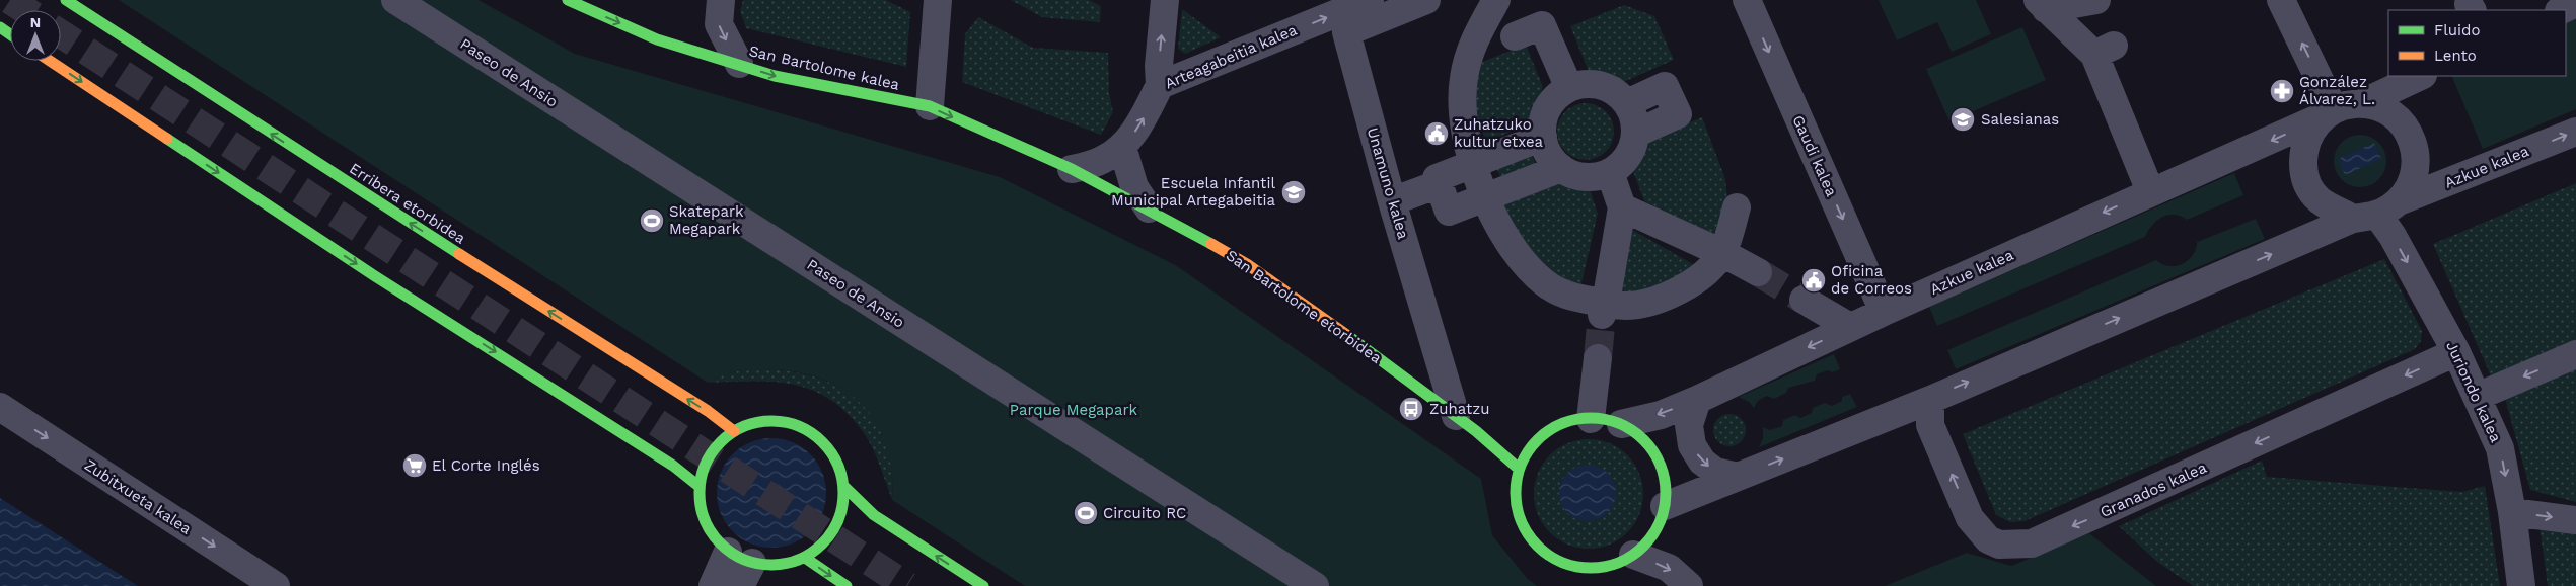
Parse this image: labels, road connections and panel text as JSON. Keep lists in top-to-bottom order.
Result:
{
  "streets": {
    "street": [
      "Arteagabeitia kalea",
      "San Bartolome kalea",
      "Paseo de Ansio",
      "Gaudi kalea",
      "Azkue kalea",
      "Unamuno kalea",
      "Erribera etorbidea",
      "San Bartolome etorbidea",
      "Juriondo kalea",
      "Granados kalea",
      "Zubitxueta kalea"
    ]
  },
  "crossings": [
    ["Arteagabeitia kalea", "San Bartolome kalea"],
    ["Arteagabeitia kalea", "San Bartolome etorbidea"],
    ["San Bartolome kalea", "San Bartolome etorbidea"],
    ["Gaudi kalea", "Azkue kalea"],
    ["Azkue kalea", "San Bartolome etorbidea"],
    ["Azkue kalea", "Juriondo kalea"],
    ["Azkue kalea", "Granados kalea"],
    ["Unamuno kalea", "San Bartolome etorbidea"],
    ["Juriondo kalea", "Granados kalea"]
  ],
  "one_way": [
    "Arteagabeitia kalea",
    "San Bartolome kalea",
    "Juriondo kalea",
    "Zubitxueta kalea"
  ],
  "parks": ["Parque Megapark"],
  "places": {
    "pharmacy": ["González Álvarez, L."],
    "school or university": ["Salesianas", "Escuela Infantil Municipal Artegabeitia"],
    "public building": ["Zuhatzuko kultur etxea", "Oficina de Correos"],
    "sports": ["Skatepark Megapark", "Circuito RC"],
    "bus stop": ["Zuhatzu"],
    "supermarket": ["El Corte Inglés"]
  },
  "legend": ["Fluido", "Lento"],
  "north": "top"
}
